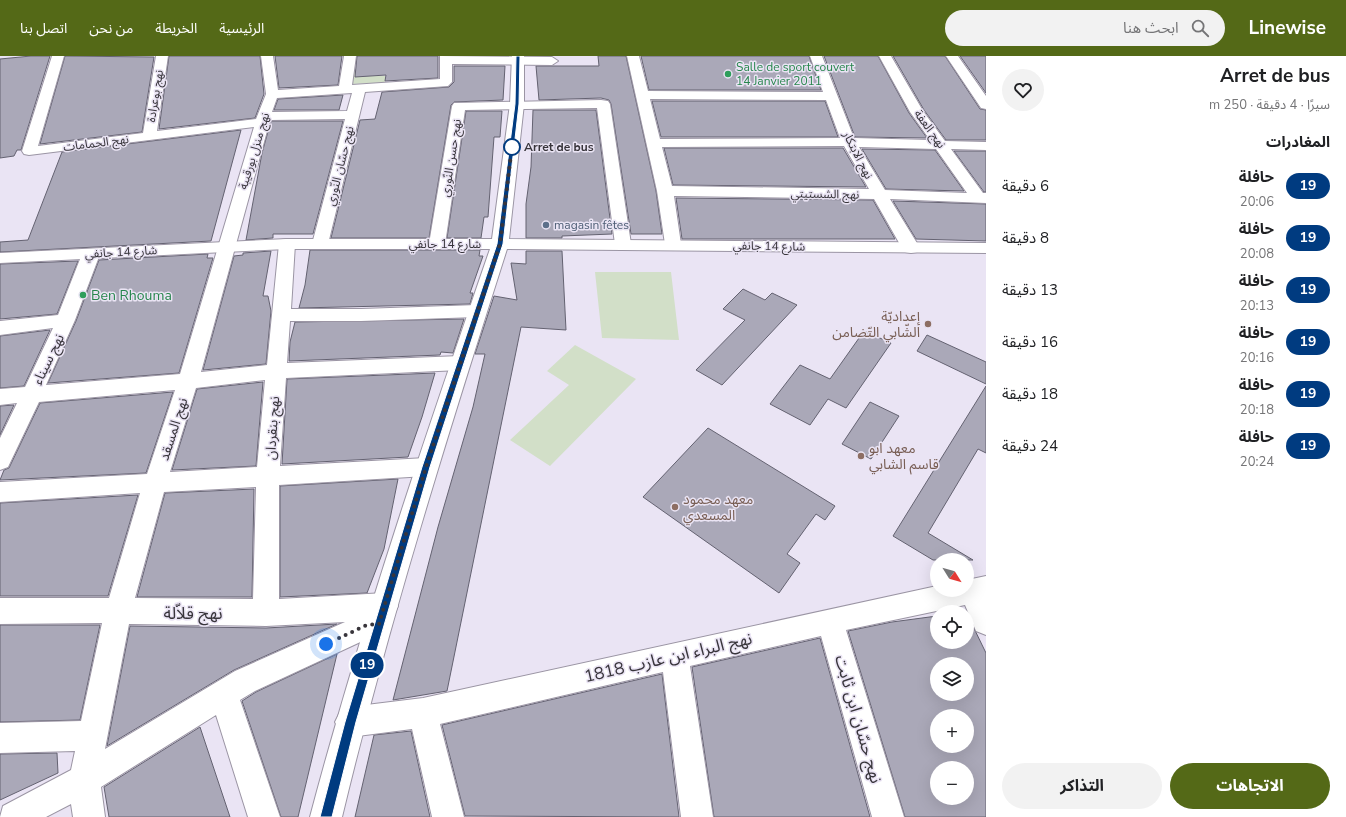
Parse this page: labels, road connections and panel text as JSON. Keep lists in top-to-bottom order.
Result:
{
  "streets": {
    "street": [
      "نهج بوعرادة",
      "نهج العفة",
      "نهج الحمامات",
      "نهج منزل بورقيبة",
      "نهج الابتكار",
      "نهج حسن النّوري",
      "نهج حسّان النّوري",
      "نهج الشستيتي",
      "شارع 14 جانفي",
      "نهج سيناء",
      "نهج بنقردان",
      "نهج المسقد",
      "نهج قلاّلة",
      "نهج البراء ابن عازب 1818",
      "نهج حسّان ابن ثابت"
    ]
  },
  "crossings": [
    ["نهج بوعرادة", "نهج الحمامات"],
    ["نهج العفة", "نهج الشستيتي"],
    ["نهج الحمامات", "نهج منزل بورقيبة"],
    ["نهج الحمامات", "نهج حسّان النّوري"],
    ["نهج منزل بورقيبة", "شارع 14 جانفي"],
    ["نهج منزل بورقيبة", "نهج المسقد"],
    ["نهج الابتكار", "نهج الشستيتي"],
    ["نهج الابتكار", "شارع 14 جانفي"],
    ["نهج حسن النّوري", "شارع 14 جانفي"],
    ["نهج حسّان النّوري", "شارع 14 جانفي"],
    ["شارع 14 جانفي", "نهج سيناء"],
    ["شارع 14 جانفي", "نهج بنقردان"],
    ["شارع 14 جانفي", "نهج المسقد"],
    ["نهج بنقردان", "نهج قلاّلة"],
    ["نهج المسقد", "نهج قلاّلة"],
    ["نهج البراء ابن عازب 1818", "نهج حسّان ابن ثابت"]
  ],
  "places": [
    "Salle de sport couvert 14 Janvier 2011",
    "Arret de bus",
    "magasin fêtes",
    "Ben Rhouma",
    "إعداديّة الشّابي التّضامن",
    "معهد ابو قاسم الشابي",
    "معهد محمود المسعدي"
  ],
  "lines": ["bus line 19"],
  "north": "bottom right",
  "page": {
    "header": "Linewise",
    "search": "ابحث هنا",
    "nav": [
      "الرئيسية",
      "الخريطة",
      "من نحن",
      "اتصل بنا"
    ],
    "heading": [
      ["Arret de bus", "سيرًا · 4 دقيقة · 250 m"],
      "المغادرات"
    ],
    "on_map": "19",
    "list": [
      {
        "mark": "19",
        "name": "حافلة",
        "note": "20:06",
        "value": "6 دقيقة"
      },
      {
        "mark": "19",
        "name": "حافلة",
        "note": "20:08",
        "value": "8 دقيقة"
      },
      {
        "mark": "19",
        "name": "حافلة",
        "note": "20:13",
        "value": "13 دقيقة"
      },
      {
        "mark": "19",
        "name": "حافلة",
        "note": "20:16",
        "value": "16 دقيقة"
      },
      {
        "mark": "19",
        "name": "حافلة",
        "note": "20:18",
        "value": "18 دقيقة"
      },
      {
        "mark": "19",
        "name": "حافلة",
        "note": "20:24",
        "value": "24 دقيقة"
      }
    ],
    "map_buttons": ["+", "−"],
    "buttons": ["الاتجاهات", "التذاكر"]
  }
}
